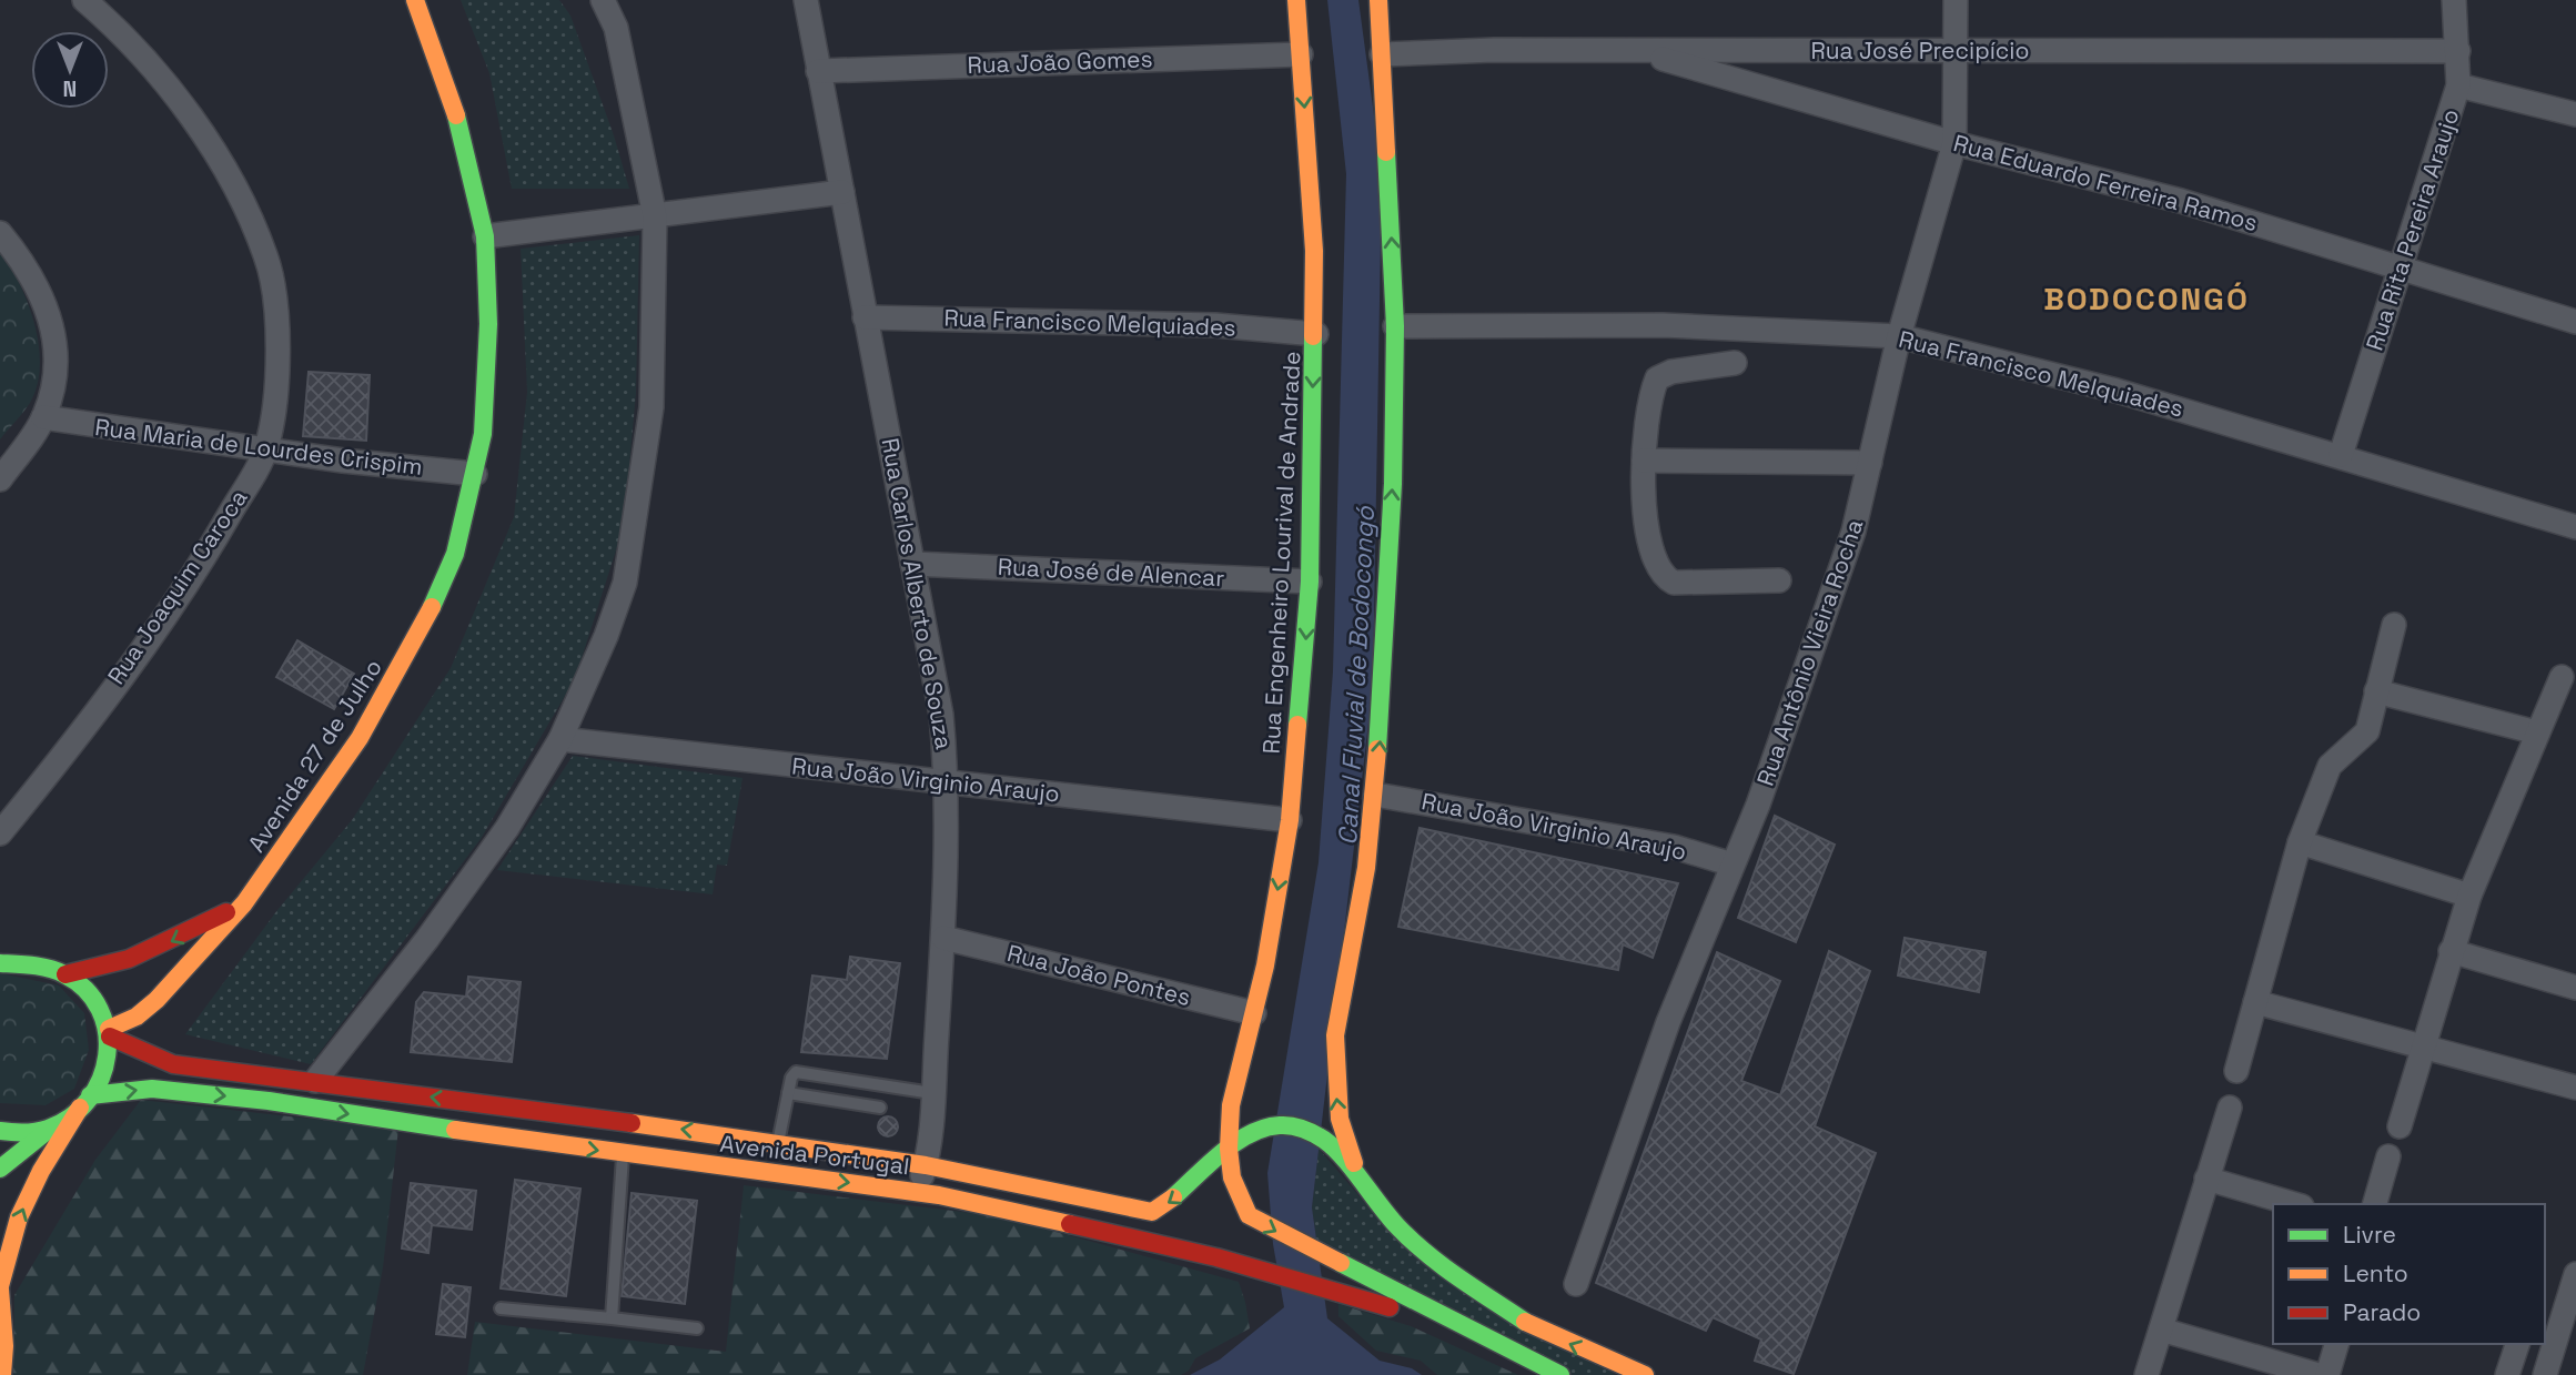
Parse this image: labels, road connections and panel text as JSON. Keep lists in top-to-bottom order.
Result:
{
  "streets": {
    "main road": ["Rua Engenheiro Lourival de Andrade", "Avenida 27 de Julho", "Avenida Portugal"],
    "street": [
      "Rua José Precipício",
      "Rua João Gomes",
      "Rua Eduardo Ferreira Ramos",
      "Rua Rita Pereira Araujo",
      "Rua Francisco Melquiades",
      "Rua Maria de Lourdes Crispim",
      "Rua José de Alencar",
      "Rua Joaquim Caroca",
      "Rua Carlos Alberto de Souza",
      "Rua Antônio Vieira Rocha",
      "Rua João Virginio Araujo",
      "Rua João Pontes"
    ]
  },
  "crossings": [
    ["Rua José Precipício", "Rua Eduardo Ferreira Ramos"],
    ["Rua José Precipício", "Rua Rita Pereira Araujo"],
    ["Rua José Precipício", "Rua Antônio Vieira Rocha"],
    ["Rua João Gomes", "Rua Engenheiro Lourival de Andrade"],
    ["Rua João Gomes", "Rua Carlos Alberto de Souza"],
    ["Rua Eduardo Ferreira Ramos", "Rua Rita Pereira Araujo"],
    ["Rua Eduardo Ferreira Ramos", "Rua Antônio Vieira Rocha"],
    ["Rua Rita Pereira Araujo", "Rua Francisco Melquiades"],
    ["Rua Francisco Melquiades", "Rua Engenheiro Lourival de Andrade"],
    ["Rua Francisco Melquiades", "Rua Carlos Alberto de Souza"],
    ["Rua Francisco Melquiades", "Rua Antônio Vieira Rocha"],
    ["Rua Maria de Lourdes Crispim", "Rua Joaquim Caroca"],
    ["Rua Maria de Lourdes Crispim", "Avenida 27 de Julho"],
    ["Rua Engenheiro Lourival de Andrade", "Rua José de Alencar"],
    ["Rua Engenheiro Lourival de Andrade", "Rua João Virginio Araujo"],
    ["Rua Engenheiro Lourival de Andrade", "Rua João Pontes"],
    ["Rua Engenheiro Lourival de Andrade", "Avenida Portugal"],
    ["Rua José de Alencar", "Rua Carlos Alberto de Souza"],
    ["Rua Carlos Alberto de Souza", "Rua João Virginio Araujo"],
    ["Rua Carlos Alberto de Souza", "Rua João Pontes"],
    ["Rua Carlos Alberto de Souza", "Avenida Portugal"],
    ["Rua Antônio Vieira Rocha", "Rua João Virginio Araujo"],
    ["Avenida 27 de Julho", "Avenida Portugal"]
  ],
  "districts": ["BODOCONGÓ"],
  "water": ["Canal Fluvial de Bodocongó"],
  "legend": ["Livre", "Lento", "Parado"],
  "north": "bottom"
}
